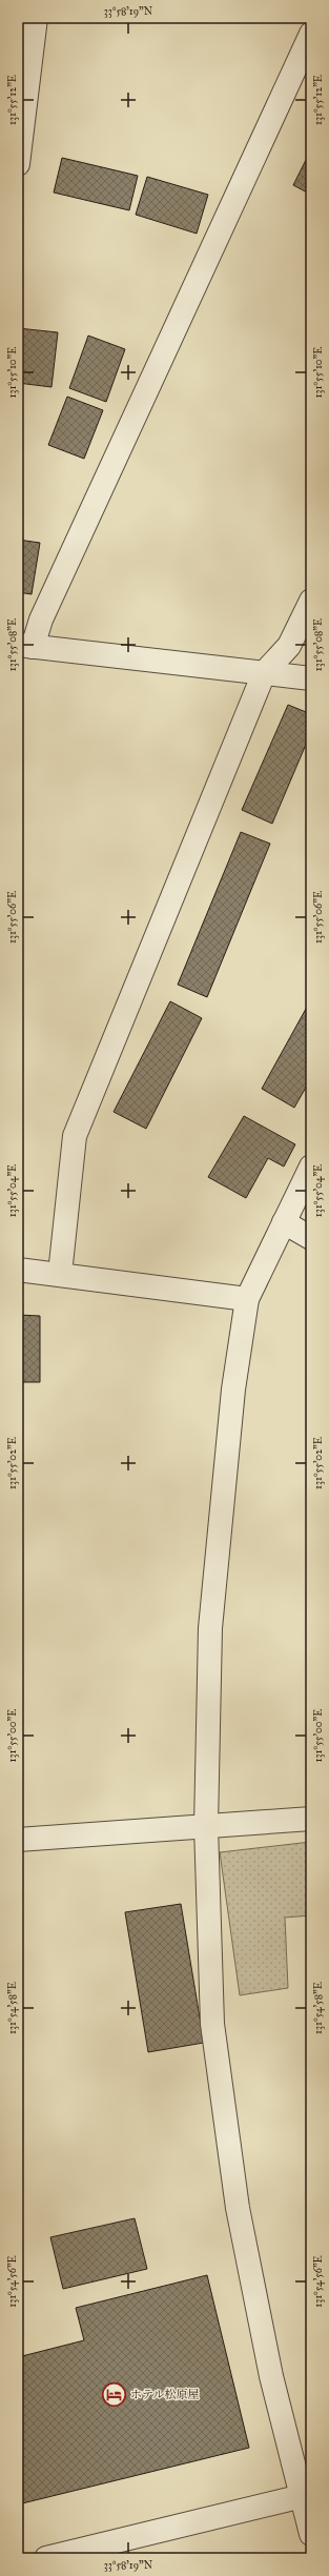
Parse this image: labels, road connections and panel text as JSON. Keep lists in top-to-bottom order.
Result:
{
  "places": {
    "hotel": ["ホテル松原屋"]
  },
  "coordinates": [
    "33°58'19\"N",
    "131°55'12\"E",
    "131°55'10\"E",
    "131°55'08\"E",
    "131°55'06\"E",
    "131°55'04\"E",
    "131°55'02\"E",
    "131°55'00\"E",
    "131°54'58\"E",
    "131°54'56\"E"
  ]
}
